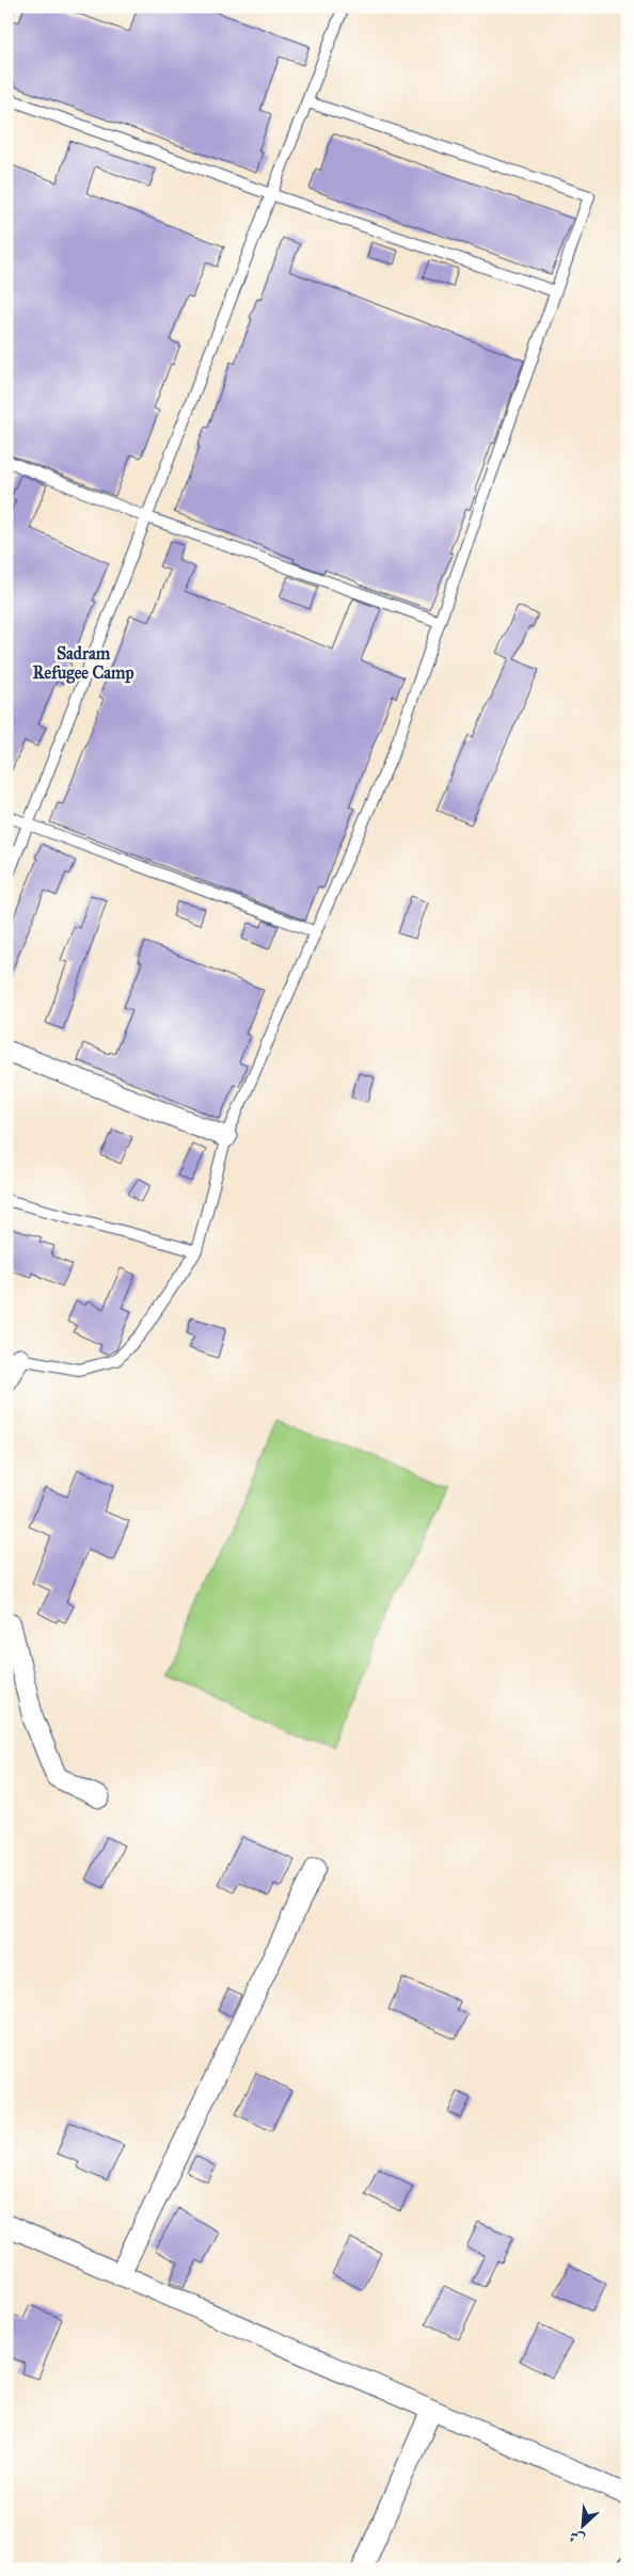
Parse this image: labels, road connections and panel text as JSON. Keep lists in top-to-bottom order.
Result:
{
  "districts": ["Sadram Refugee Camp"],
  "north": "bottom left"
}
